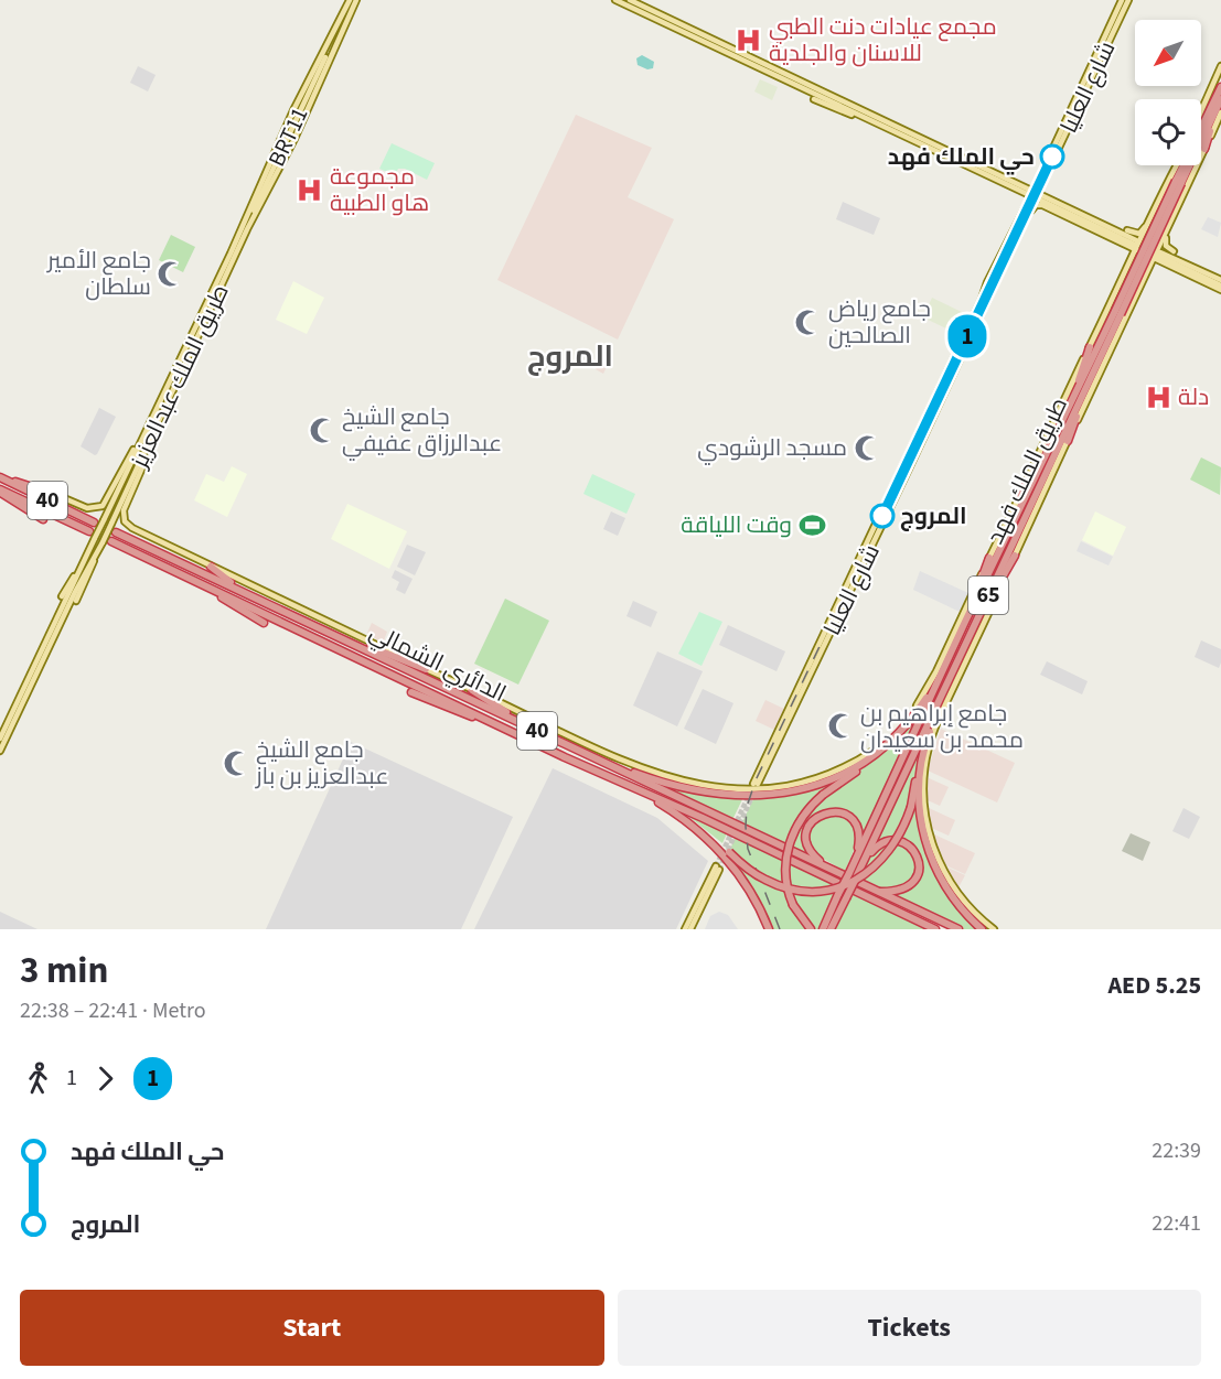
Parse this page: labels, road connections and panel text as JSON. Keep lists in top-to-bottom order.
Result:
{
  "streets": {
    "highway": [
      "طريق الملك فهد",
      "40",
      "65",
      "الدائري الشمالي"
    ],
    "main road": ["شارع العليا", "BRT11", "طريق الملك عبدالعزيز"]
  },
  "crossings": [
    ["BRT11", "طريق الملك عبدالعزيز"],
    ["طريق الملك عبدالعزيز", "الدائري الشمالي"],
    ["طريق الملك فهد", "65"],
    ["65", "الدائري الشمالي"]
  ],
  "districts": ["المروج"],
  "places": {
    "hospital": ["مجمع عيادات دنت الطبي للاسنان والجلدية", "مجموعة هاو الطبية", "دلة"],
    "other": ["حي الملك فهد", "المروج"],
    "mosque": [
      "جامع الأمير سلطان",
      "جامع رياض الصالحين",
      "جامع الشيخ عبدالرزاق عفيفي",
      "مسجد الرشودي",
      "جامع إبراهيم بن محمد بن سعيدان",
      "جامع الشيخ عبدالعزيز بن باز"
    ],
    "sports": ["وقت اللياقة"]
  },
  "lines": ["metro line 1"],
  "north": "bottom left",
  "page": {
    "on_map": "1",
    "heading": ["3 min", "22:38 – 22:41 · Metro", "AED 5.25"],
    "legs": ["1", "1"],
    "list": [
      {
        "name": "حي الملك فهد",
        "value": "22:39"
      },
      {
        "name": "المروج",
        "value": "22:41"
      }
    ],
    "buttons": ["Start", "Tickets"]
  }
}
